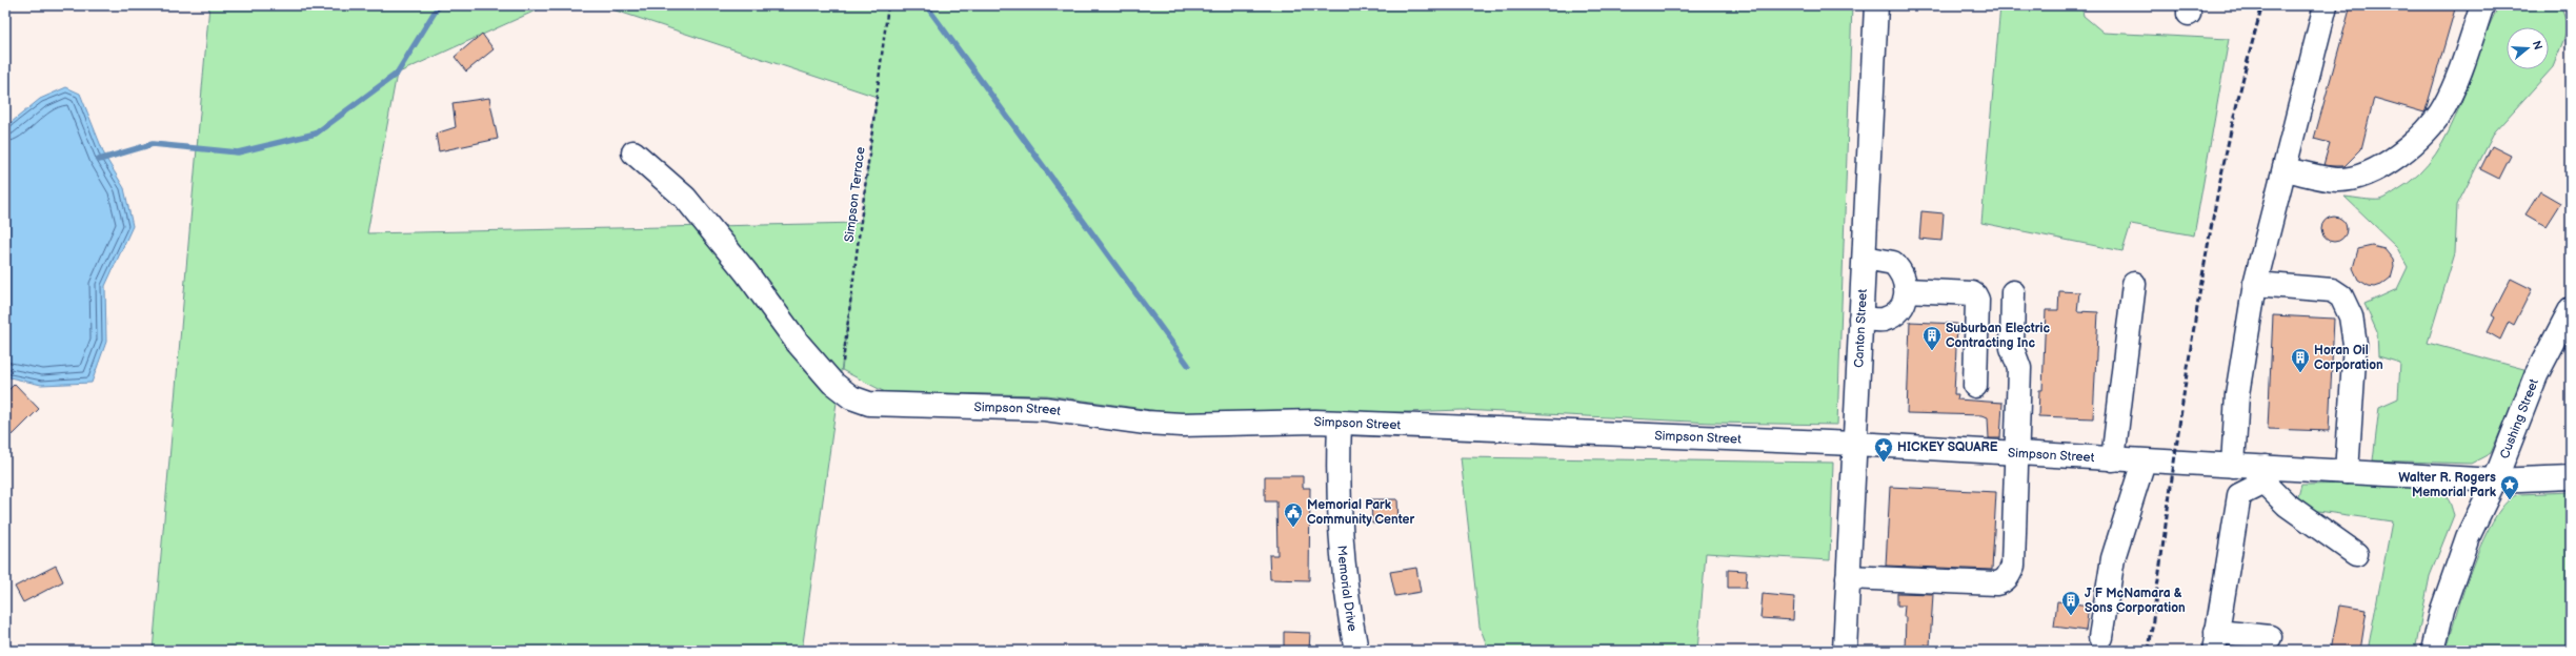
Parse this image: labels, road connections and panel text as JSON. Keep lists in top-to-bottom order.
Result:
{
  "streets": {
    "street": [
      "Canton Street",
      "Simpson Street",
      "Cushing Street",
      "Memorial Drive"
    ],
    "path": ["Simpson Terrace"]
  },
  "crossings": [
    ["Simpson Terrace", "Simpson Street"],
    ["Canton Street", "Simpson Street"],
    ["Simpson Street", "Cushing Street"],
    ["Simpson Street", "Memorial Drive"]
  ],
  "places": {
    "building": ["Suburban Electric Contracting Inc", "Horan Oil Corporation", "J F McNamara & Sons Corporation"],
    "place": ["HICKEY SQUARE", "Walter R. Rogers Memorial Park"],
    "public building": ["Memorial Park Community Center"]
  },
  "north": "right"
}
